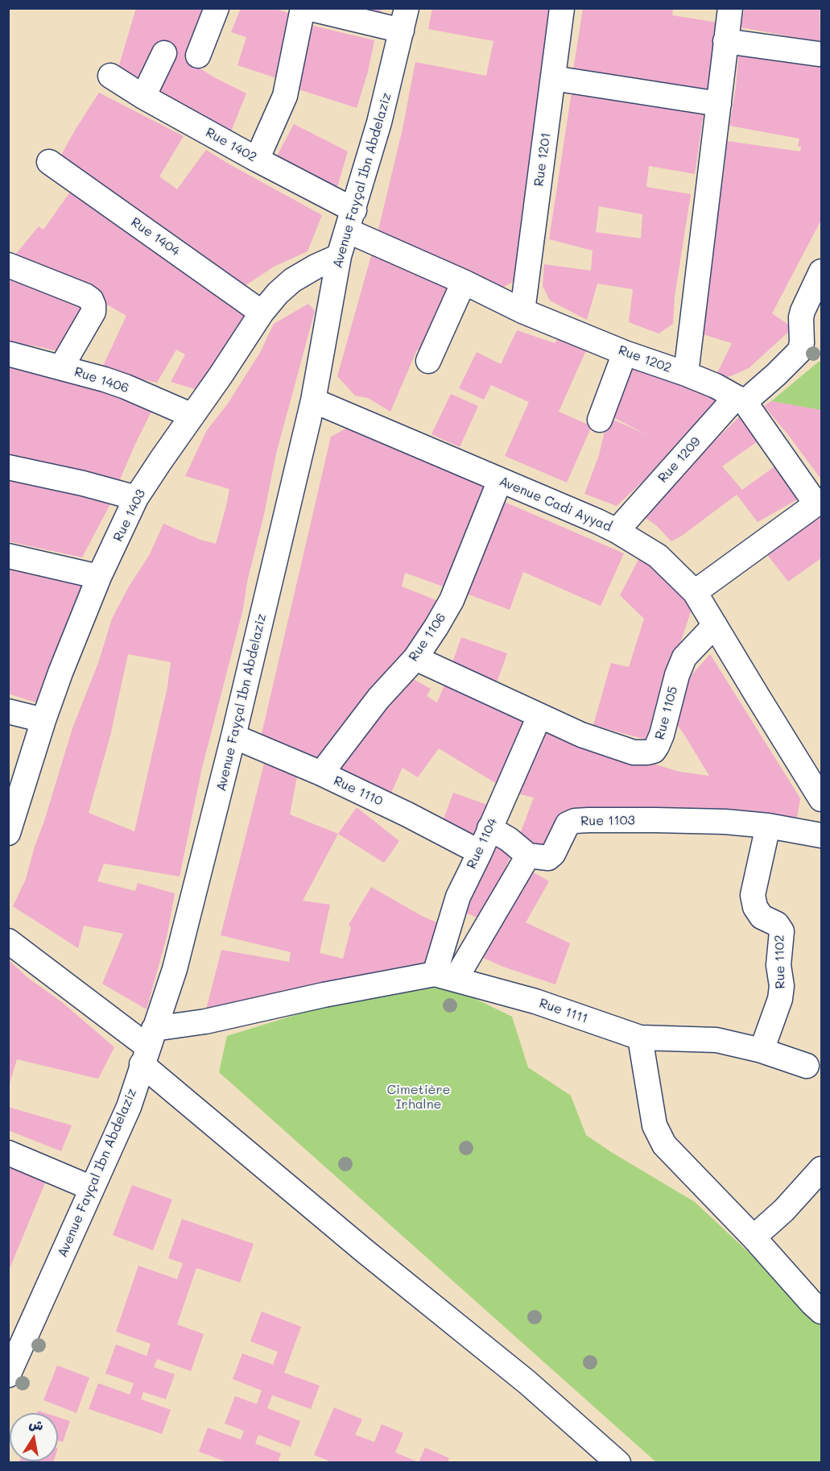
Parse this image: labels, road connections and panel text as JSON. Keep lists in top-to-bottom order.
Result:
{
  "streets": {
    "street": [
      "Rue 1402",
      "Rue 1201",
      "Avenue Fayçal Ibn Abdelaziz",
      "Rue 1404",
      "Rue 1202",
      "Rue 1406",
      "Rue 1209",
      "Avenue Cadi Ayyad",
      "Rue 1403",
      "Rue 1106",
      "Rue 1105",
      "Rue 1110",
      "Rue 1103",
      "Rue 1104",
      "Rue 1102",
      "Rue 1111"
    ]
  },
  "crossings": [
    ["Rue 1402", "Avenue Fayçal Ibn Abdelaziz"],
    ["Rue 1402", "Rue 1202"],
    ["Rue 1201", "Rue 1202"],
    ["Avenue Fayçal Ibn Abdelaziz", "Rue 1202"],
    ["Avenue Fayçal Ibn Abdelaziz", "Avenue Cadi Ayyad"],
    ["Avenue Fayçal Ibn Abdelaziz", "Rue 1403"],
    ["Avenue Fayçal Ibn Abdelaziz", "Rue 1110"],
    ["Avenue Fayçal Ibn Abdelaziz", "Rue 1111"],
    ["Rue 1404", "Rue 1403"],
    ["Rue 1406", "Rue 1403"],
    ["Rue 1209", "Avenue Cadi Ayyad"],
    ["Avenue Cadi Ayyad", "Rue 1106"],
    ["Avenue Cadi Ayyad", "Rue 1105"],
    ["Rue 1106", "Rue 1110"],
    ["Rue 1105", "Rue 1104"],
    ["Rue 1110", "Rue 1104"],
    ["Rue 1103", "Rue 1102"],
    ["Rue 1104", "Rue 1111"]
  ],
  "parks": ["Cimetière Irhalne"],
  "north": "top"
}
